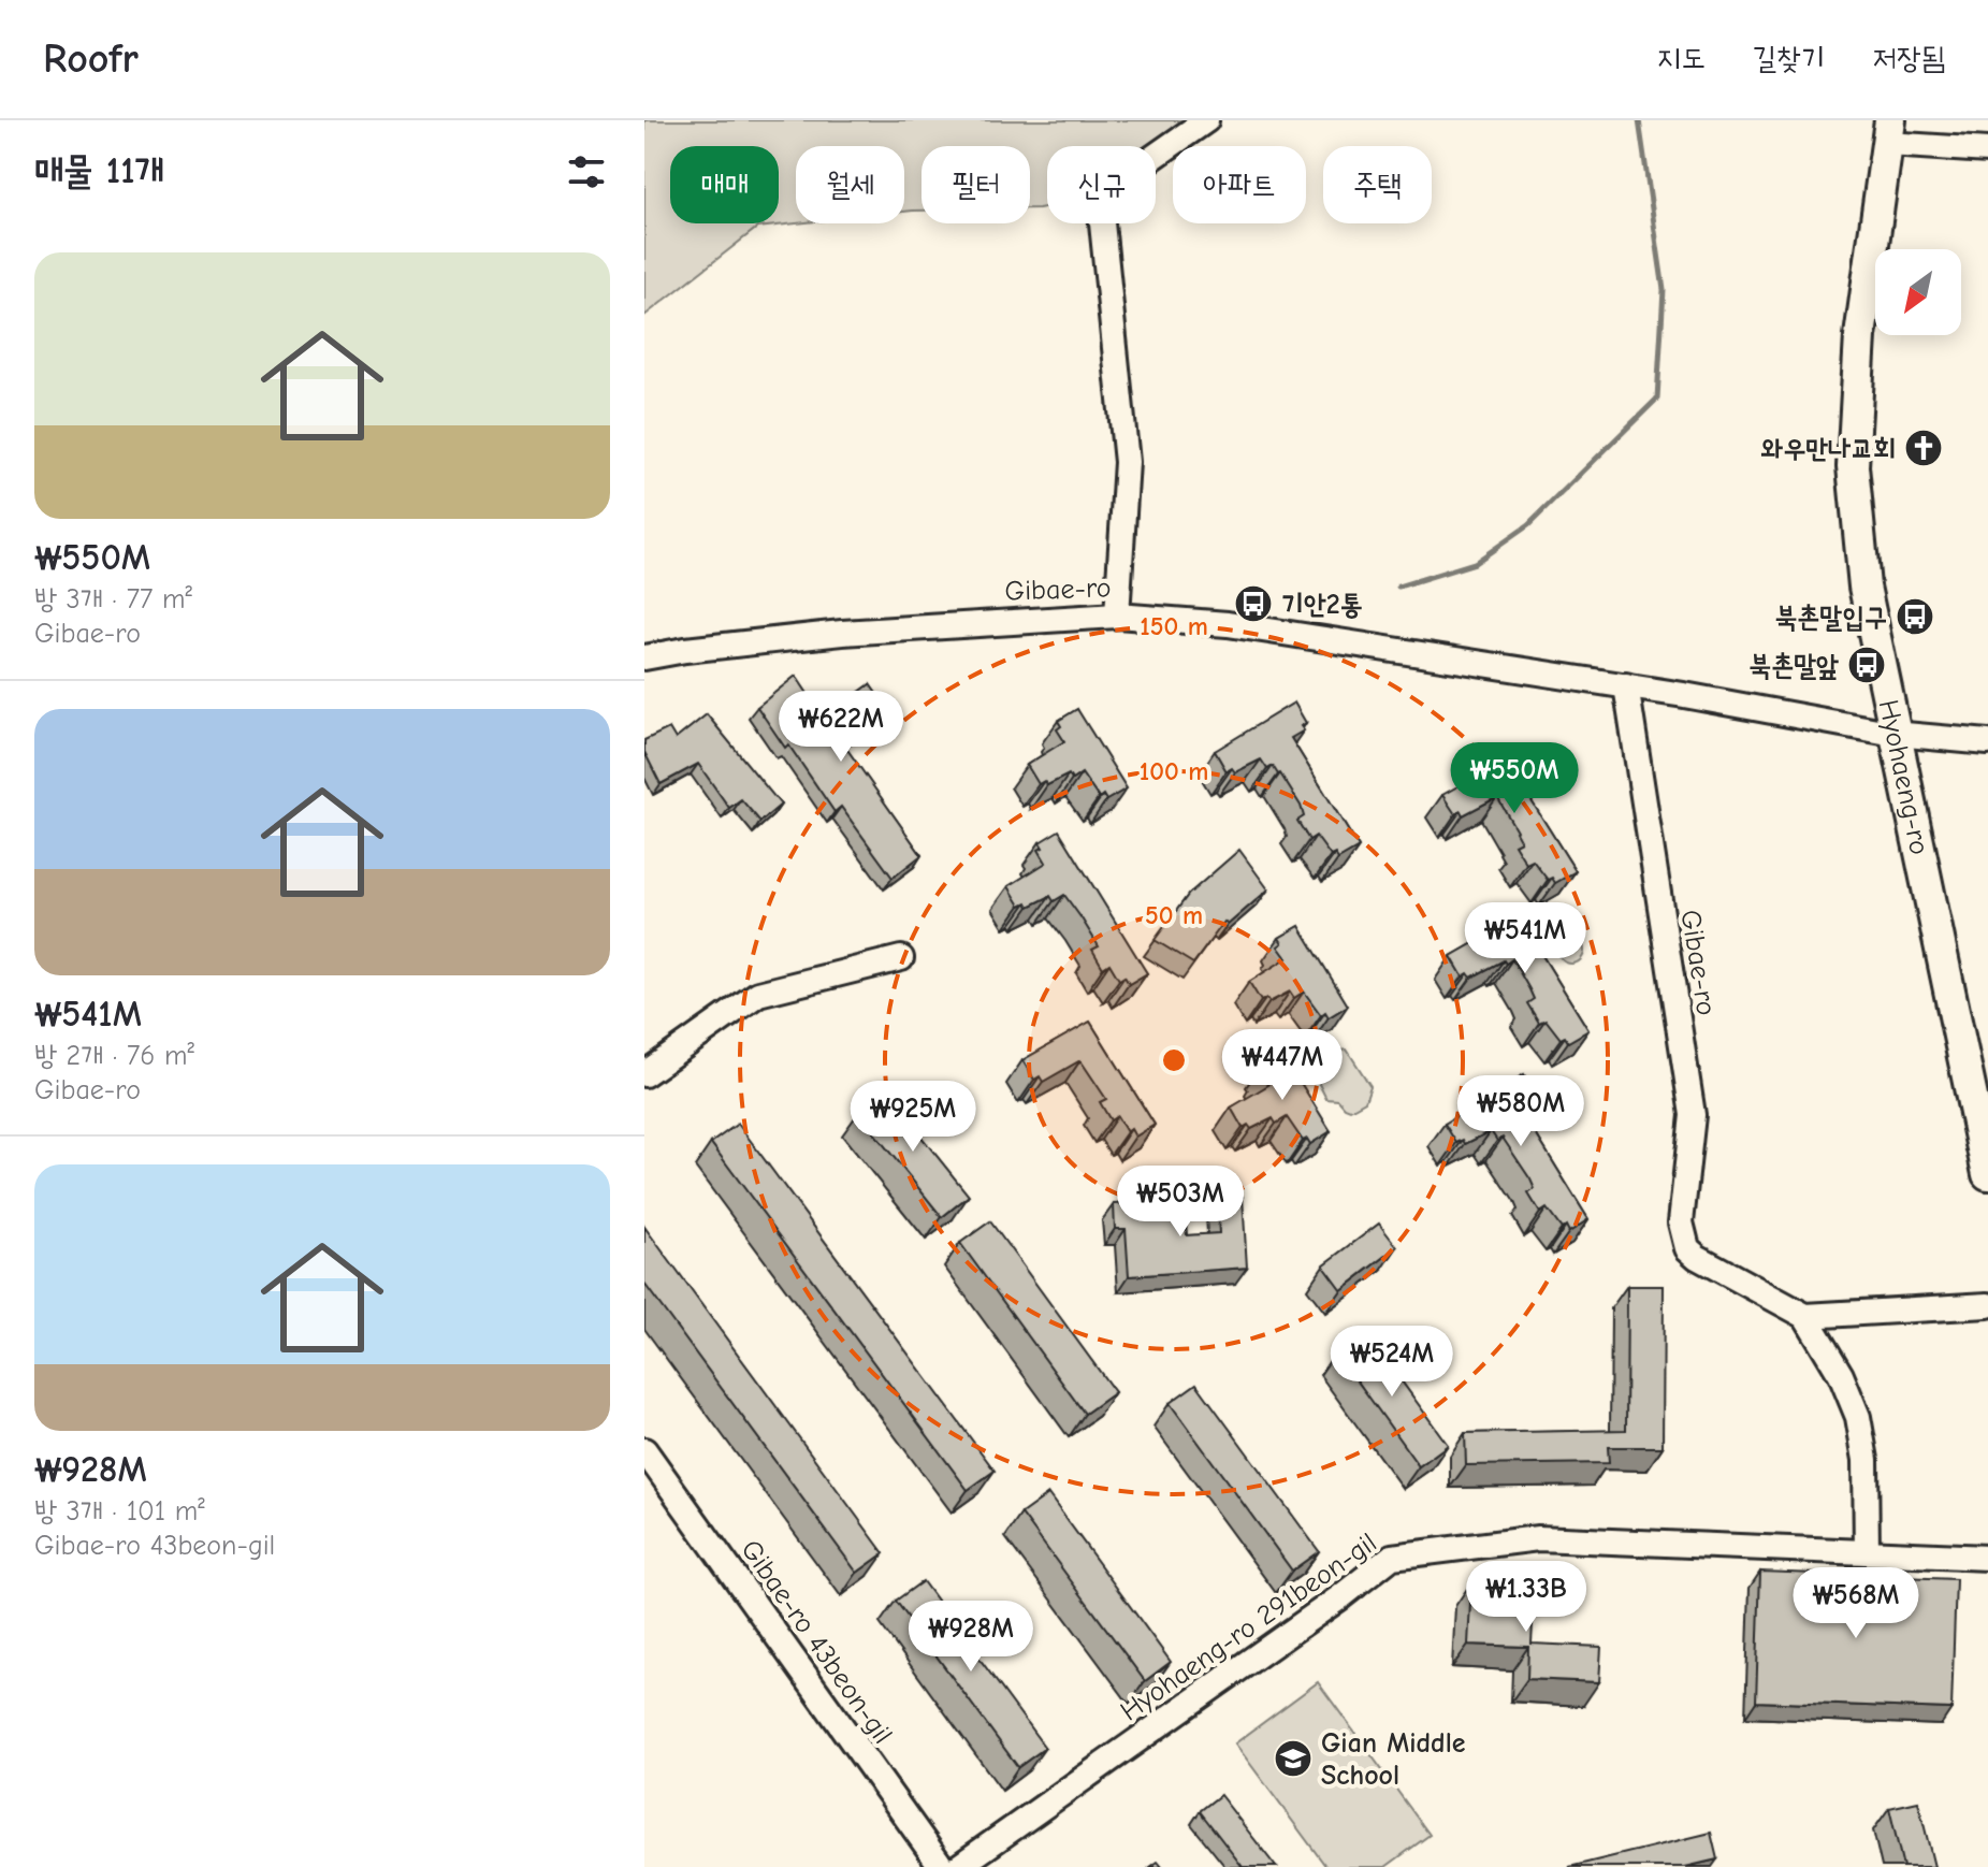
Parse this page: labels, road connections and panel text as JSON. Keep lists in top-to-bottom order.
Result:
{
  "streets": {
    "main road": ["Hyohaeng-ro"],
    "street": ["Gibae-ro", "Hyohaeng-ro 291beon-gil", "Gibae-ro 43beon-gil"]
  },
  "crossings": [
    ["Gibae-ro", "Hyohaeng-ro"]
  ],
  "places": {
    "church": ["와우만나교회"],
    "bus stop": ["기안2통", "북촌말입구", "북촌말앞"],
    "school or university": ["Gian Middle School"]
  },
  "north": "bottom left",
  "page": {
    "header": "Roofr",
    "nav": ["지도", "길찾기", "저장됨"],
    "heading": "매물 11개",
    "chip": [
      "매매",
      "월세",
      "필터",
      "신규",
      "아파트",
      "주택"
    ],
    "list": [
      {
        "name": "₩550M",
        "note": "방 3개 · 77 m² · Gibae-ro"
      },
      {
        "name": "₩541M",
        "note": "방 2개 · 76 m² · Gibae-ro"
      },
      {
        "name": "₩928M",
        "note": "방 3개 · 101 m² · Gibae-ro 43beon-gil"
      }
    ],
    "price": [
      "₩622M",
      "₩550M",
      "₩541M",
      "₩447M",
      "₩580M",
      "₩925M",
      "₩503M",
      "₩524M",
      "₩1.33B",
      "₩568M",
      "₩928M"
    ]
  },
  "rings": ["150 m", "100 m", "50 m"]
}
